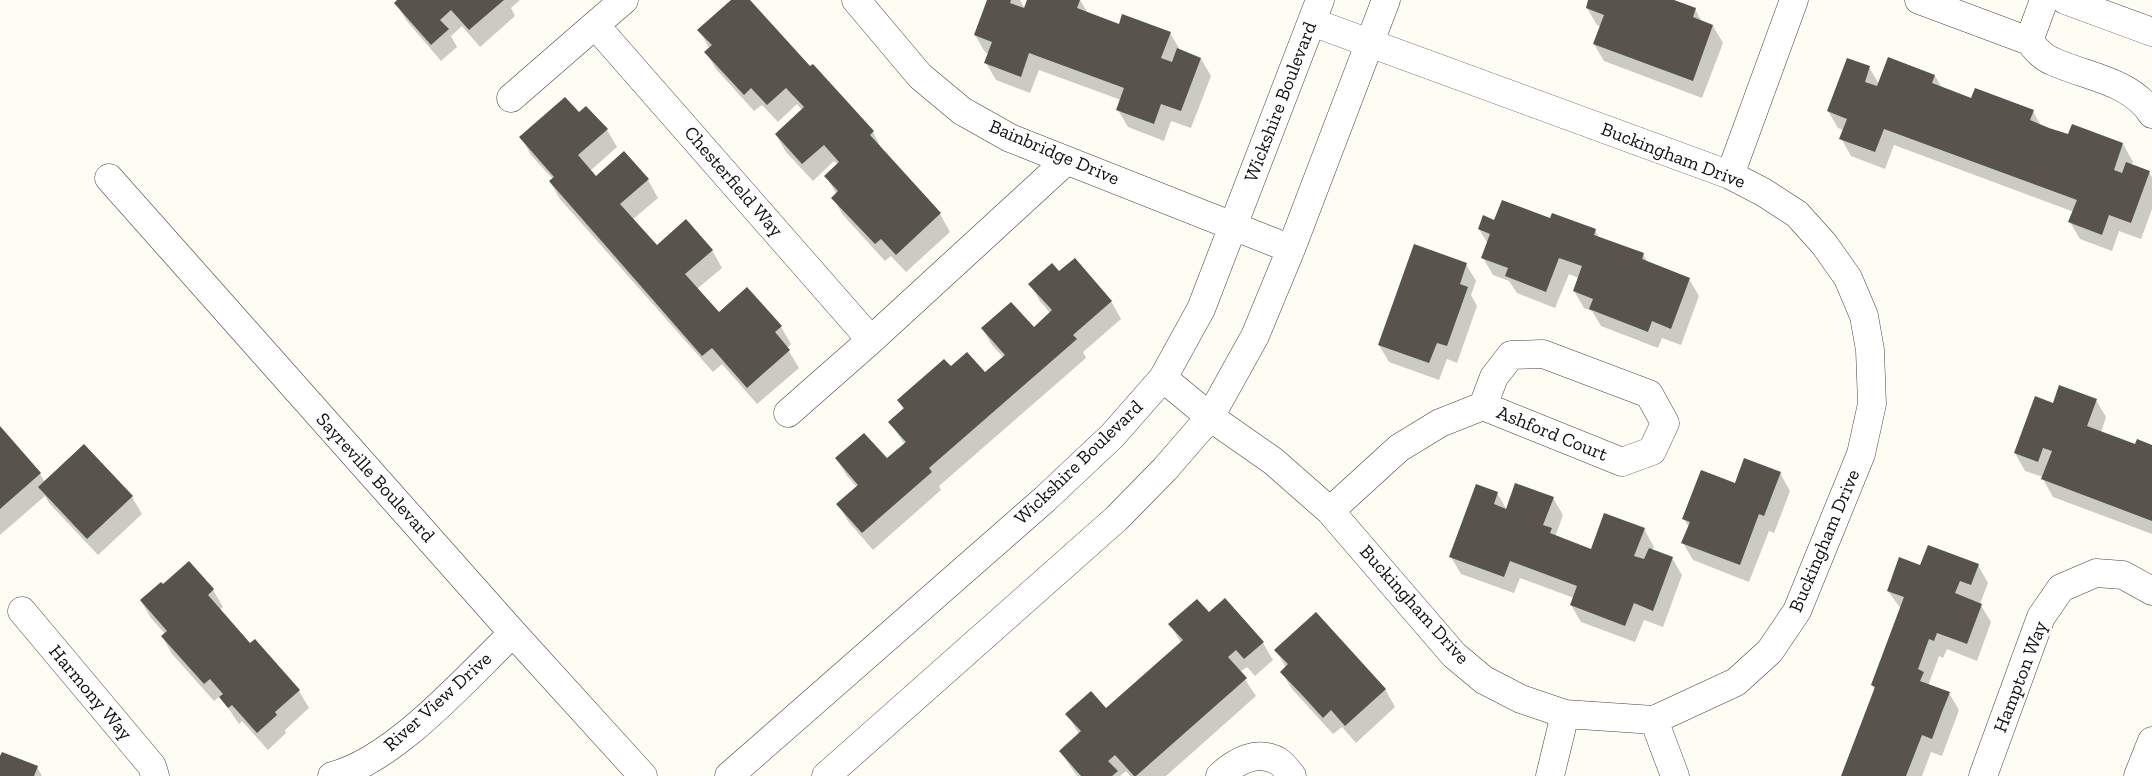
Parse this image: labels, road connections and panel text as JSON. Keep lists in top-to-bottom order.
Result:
{
  "streets": {
    "street": [
      "Wickshire Boulevard",
      "Bainbridge Drive",
      "Buckingham Drive",
      "Chesterfield Way",
      "Ashford Court",
      "Sayreville Boulevard",
      "Hampton Way",
      "Harmony Way",
      "River View Drive"
    ]
  },
  "crossings": [
    ["Wickshire Boulevard", "Bainbridge Drive"],
    ["Wickshire Boulevard", "Buckingham Drive"],
    ["Buckingham Drive", "Ashford Court"],
    ["Sayreville Boulevard", "River View Drive"]
  ]
}
